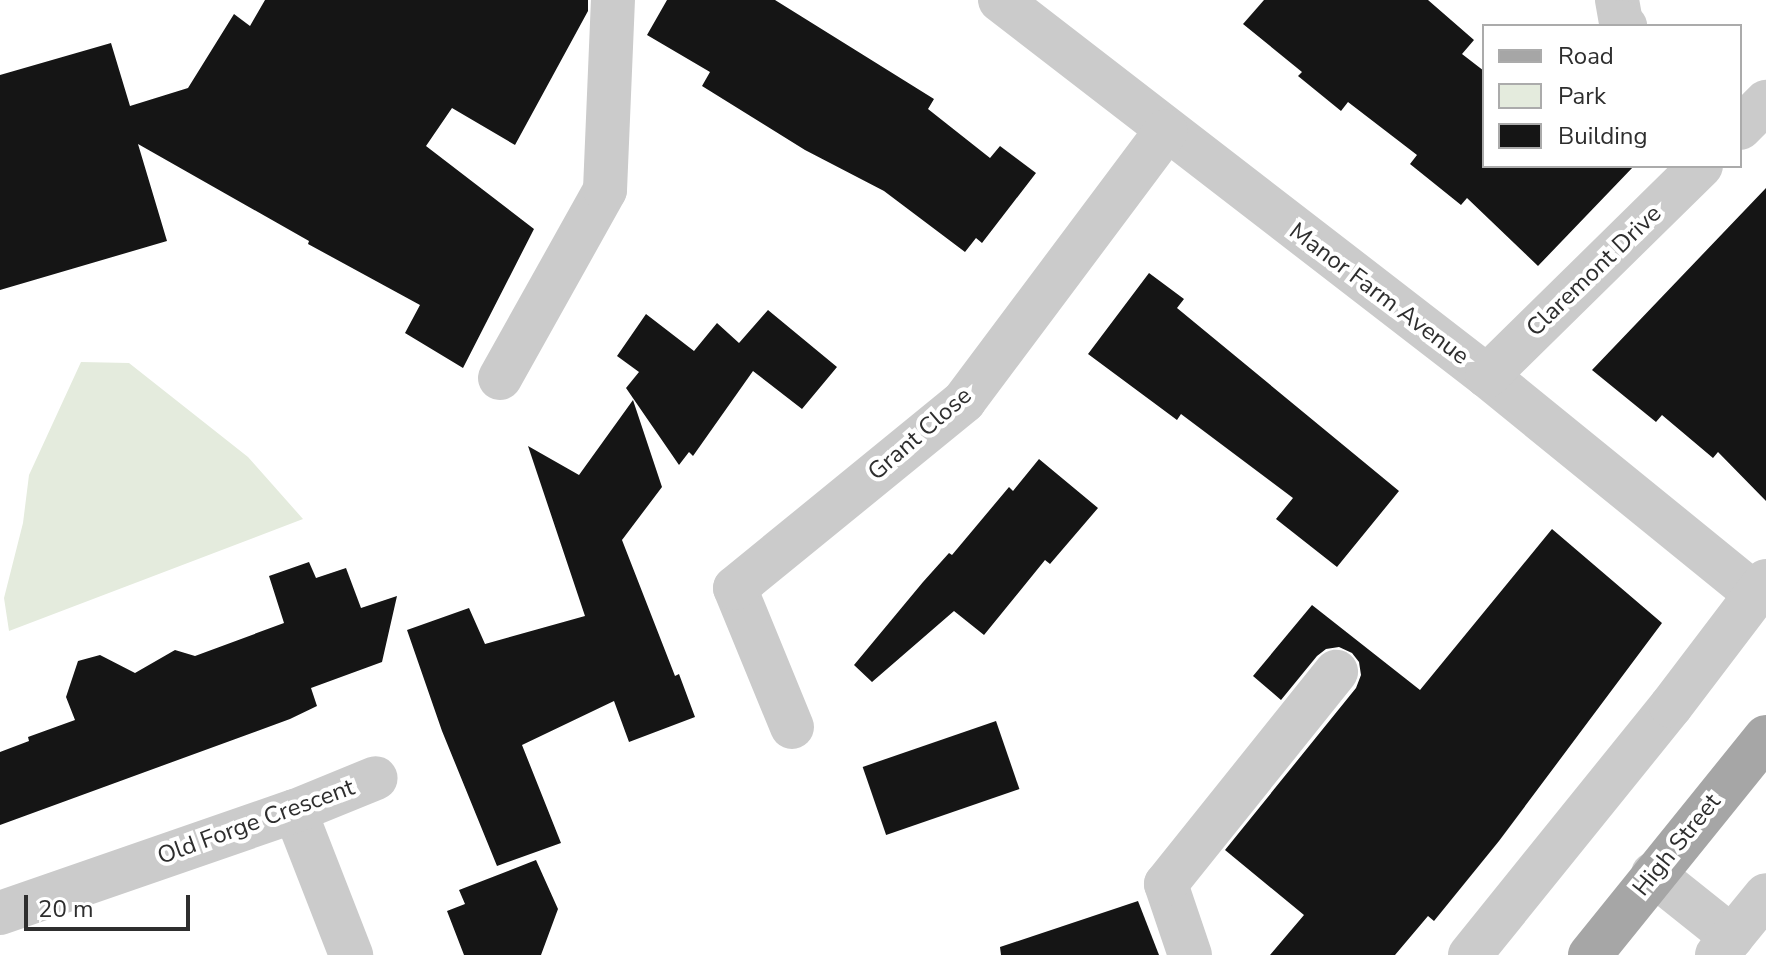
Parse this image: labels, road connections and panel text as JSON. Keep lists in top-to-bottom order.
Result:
{
  "streets": {
    "main road": ["High Street"],
    "street": [
      "Claremont Drive",
      "Manor Farm Avenue",
      "Grant Close",
      "Old Forge Crescent"
    ]
  },
  "crossings": [
    ["Claremont Drive", "Manor Farm Avenue"],
    ["Manor Farm Avenue", "Grant Close"]
  ],
  "legend": ["Road", "Park", "Building"],
  "scale_bar": "20 m"
}
